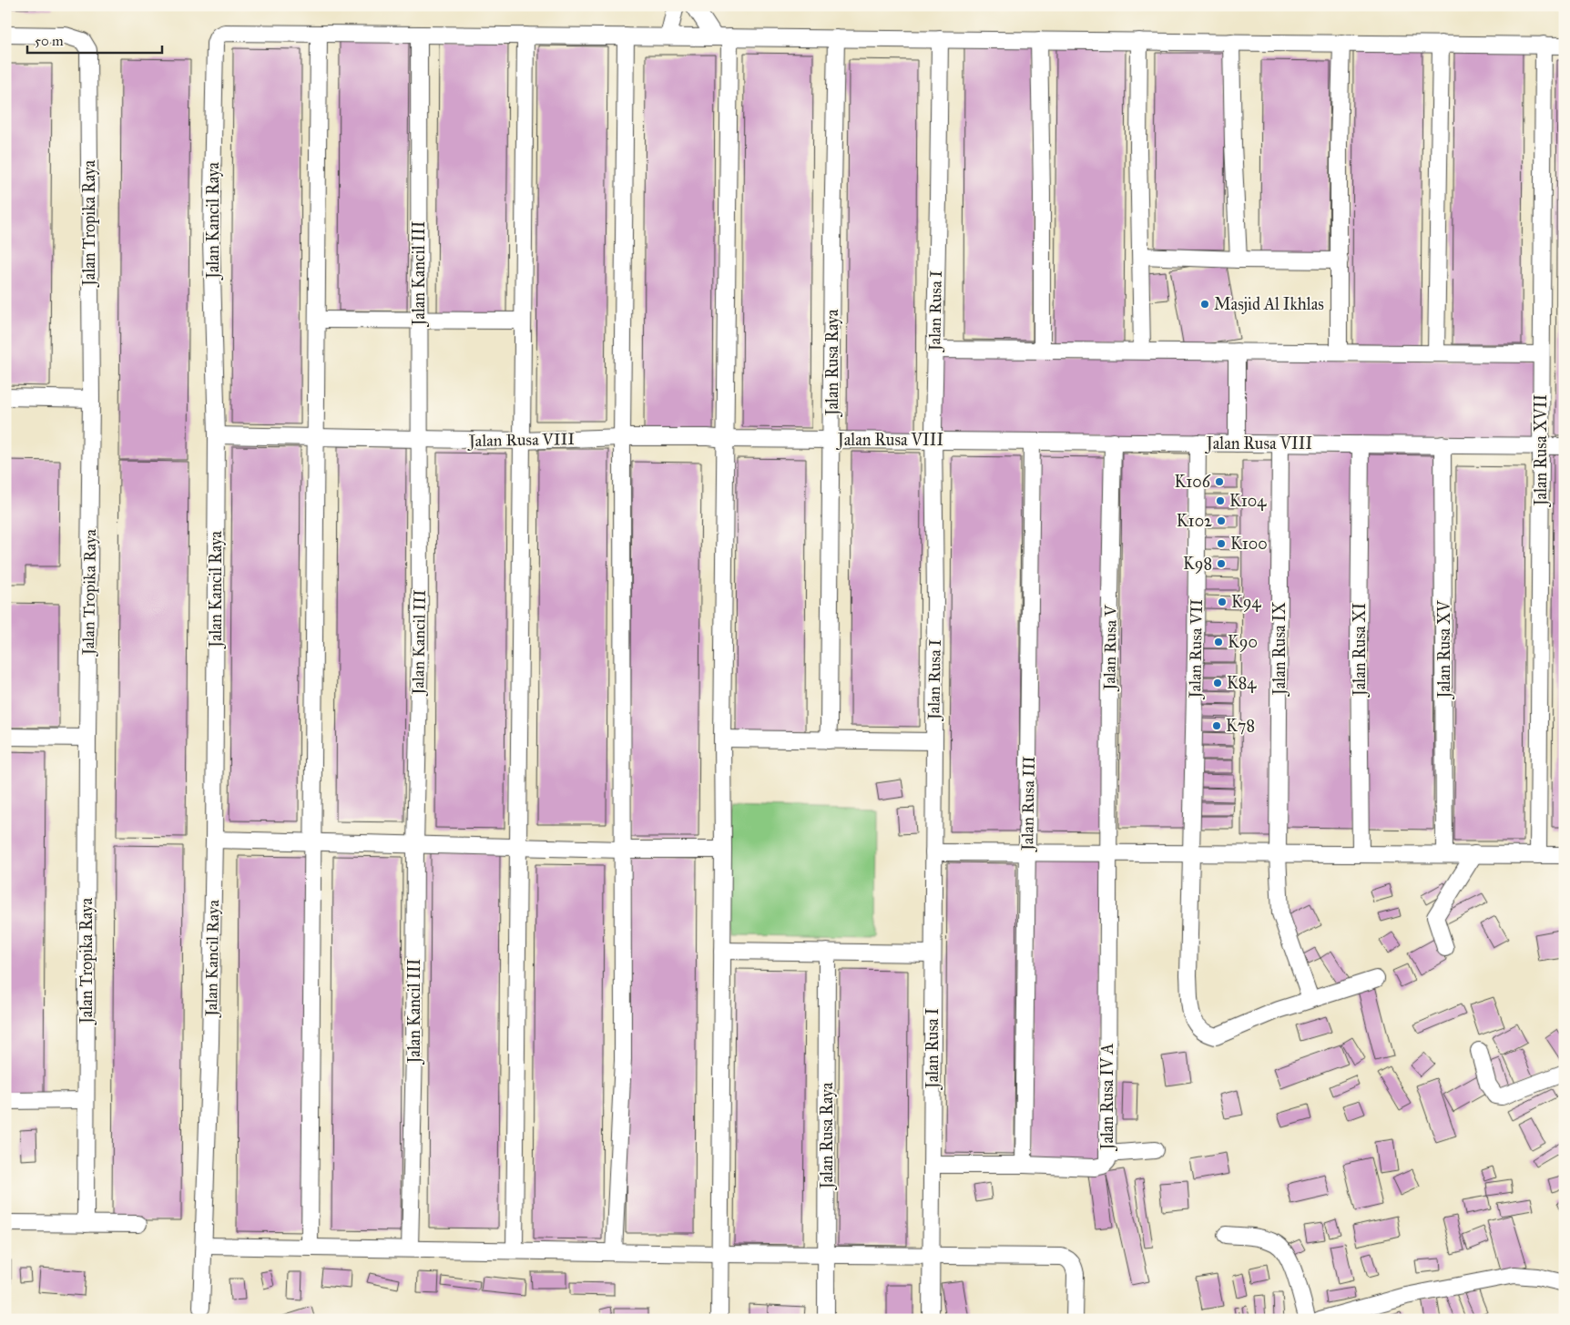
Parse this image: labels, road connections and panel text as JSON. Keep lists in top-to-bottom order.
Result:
{
  "streets": {
    "street": [
      "Jalan Kancil Raya",
      "Jalan Tropika Raya",
      "Jalan Kancil III",
      "Jalan Rusa I",
      "Jalan Rusa Raya",
      "Jalan Rusa VIII",
      "Jalan Rusa XVII",
      "Jalan Rusa V",
      "Jalan Rusa VII",
      "Jalan Rusa IX",
      "Jalan Rusa XI",
      "Jalan Rusa XV",
      "Jalan Rusa III",
      "Jalan Rusa IV A"
    ]
  },
  "crossings": [
    ["Jalan Kancil Raya", "Jalan Rusa VIII"],
    ["Jalan Kancil III", "Jalan Rusa VIII"],
    ["Jalan Rusa I", "Jalan Rusa VIII"],
    ["Jalan Rusa I", "Jalan Rusa IV A"],
    ["Jalan Rusa Raya", "Jalan Rusa VIII"],
    ["Jalan Rusa VIII", "Jalan Rusa XVII"],
    ["Jalan Rusa VIII", "Jalan Rusa V"],
    ["Jalan Rusa VIII", "Jalan Rusa VII"],
    ["Jalan Rusa VIII", "Jalan Rusa IX"],
    ["Jalan Rusa VIII", "Jalan Rusa XI"],
    ["Jalan Rusa VIII", "Jalan Rusa XV"],
    ["Jalan Rusa VIII", "Jalan Rusa III"],
    ["Jalan Rusa V", "Jalan Rusa IV A"],
    ["Jalan Rusa VII", "Jalan Rusa IX"],
    ["Jalan Rusa III", "Jalan Rusa IV A"]
  ],
  "places": [
    "Masjid Al Ikhlas",
    "K106",
    "K104",
    "K102",
    "K100",
    "K98",
    "K94",
    "K90",
    "K84",
    "K78"
  ],
  "scale_bar": "50 m"
}
